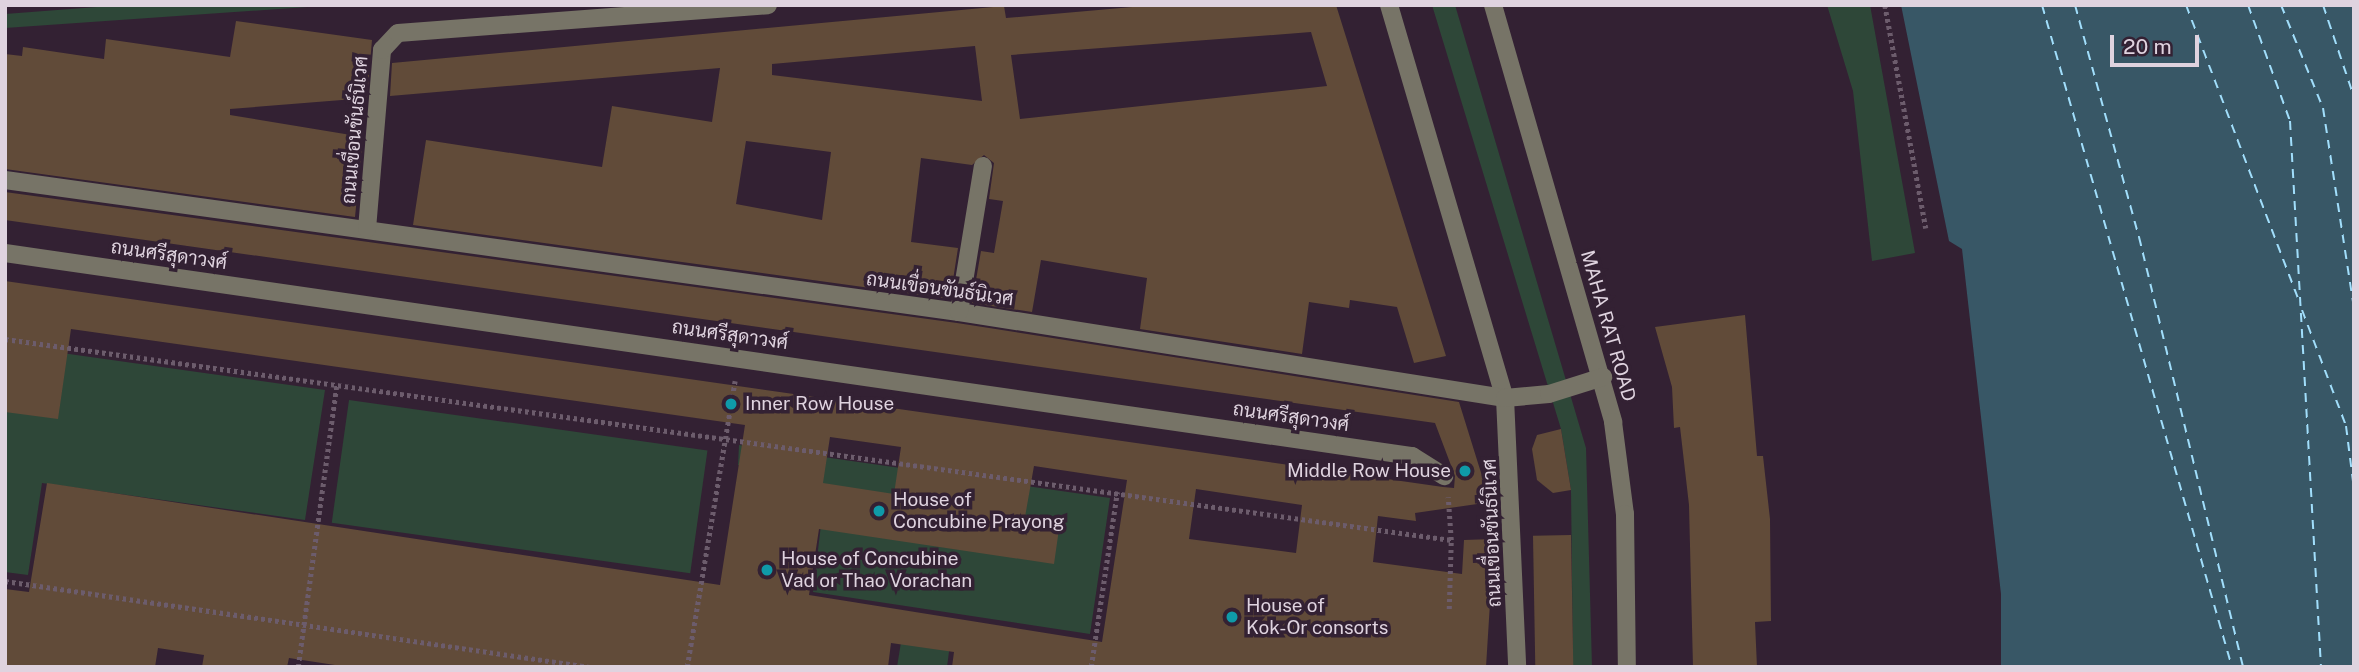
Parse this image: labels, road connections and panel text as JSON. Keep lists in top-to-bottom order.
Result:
{
  "streets": {
    "street": ["ถนนเขื่อนขันธ์นิเวศ", "ถนนศรีสุดาวงศ์", "MAHA RAT ROAD"]
  },
  "places": [
    "Inner Row House",
    "Middle Row House",
    "House of Concubine Prayong",
    "House of Concubine Vad or Thao Vorachan",
    "House of Kok-Or consorts"
  ],
  "scale_bar": "20 m"
}
